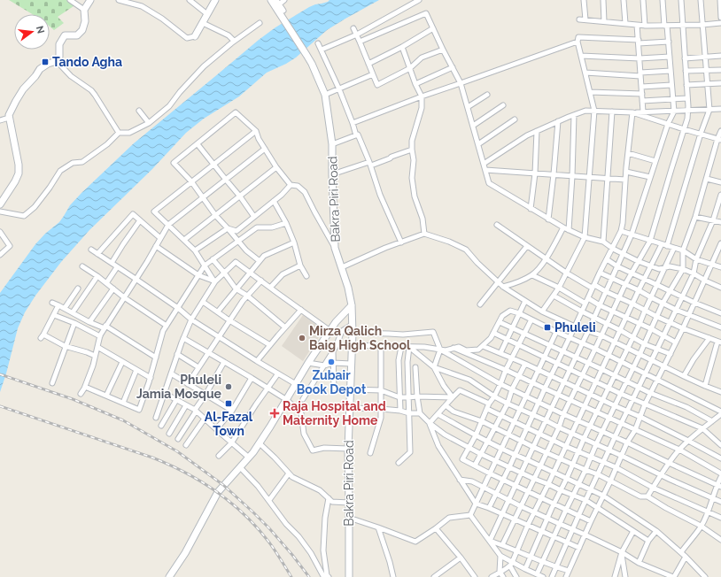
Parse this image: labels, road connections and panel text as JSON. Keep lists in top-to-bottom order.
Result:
{
  "streets": {
    "street": ["Bakra Piri Road"]
  },
  "places": {
    "transit": ["Tando Agha", "Phuleli", "Al-Fazal Town"],
    "other": ["Mirza Qalich Baig High School", "Zubair Book Depot", "Phuleli Jamia Mosque"],
    "health": ["Raja Hospital and Maternity Home"]
  },
  "north": "right"
}
